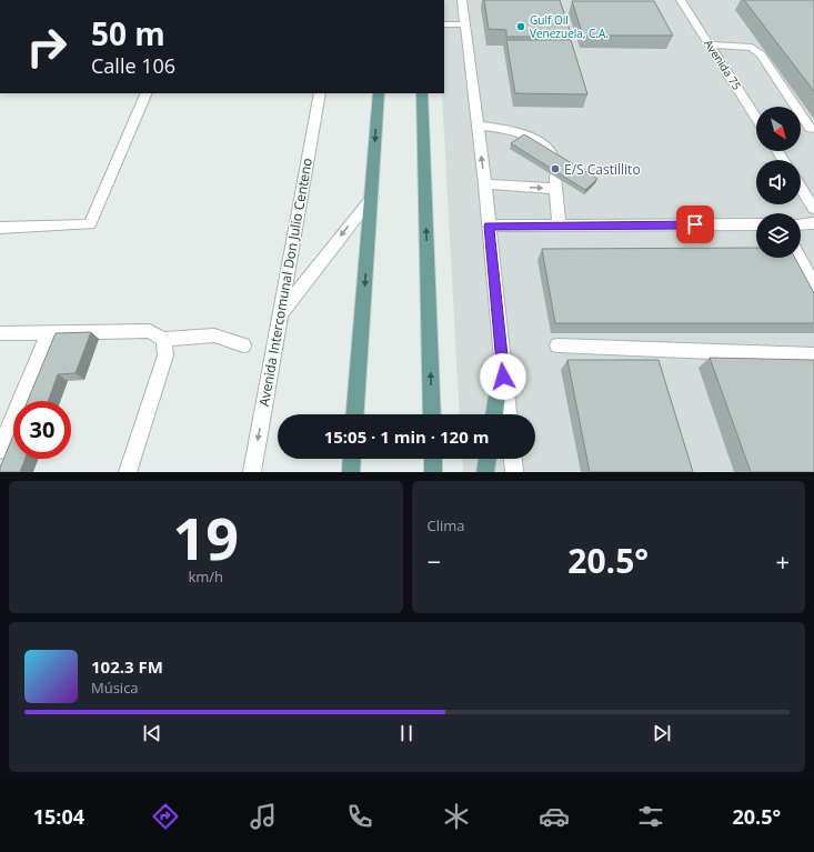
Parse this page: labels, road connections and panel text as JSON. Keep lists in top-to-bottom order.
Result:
{
  "streets": {
    "street": ["Avenida 75", "Avenida Intercomunal Don Julio Centeno"]
  },
  "places": ["Gulf Oil Venezuela, C.A.", "E/S Castillito"],
  "north": "bottom right",
  "page": {
    "turn": ["50 m", "Calle 106"],
    "limit": "30",
    "trip": "15:05 · 1 min · 120 m",
    "tile": [
      ["19", "km/h"],
      "Clima"
    ],
    "heat": ["−", "20.5°", "+"],
    "song": ["102.3 FM", "Música"],
    "tabs": ["15:04", "20.5°"]
  }
}
